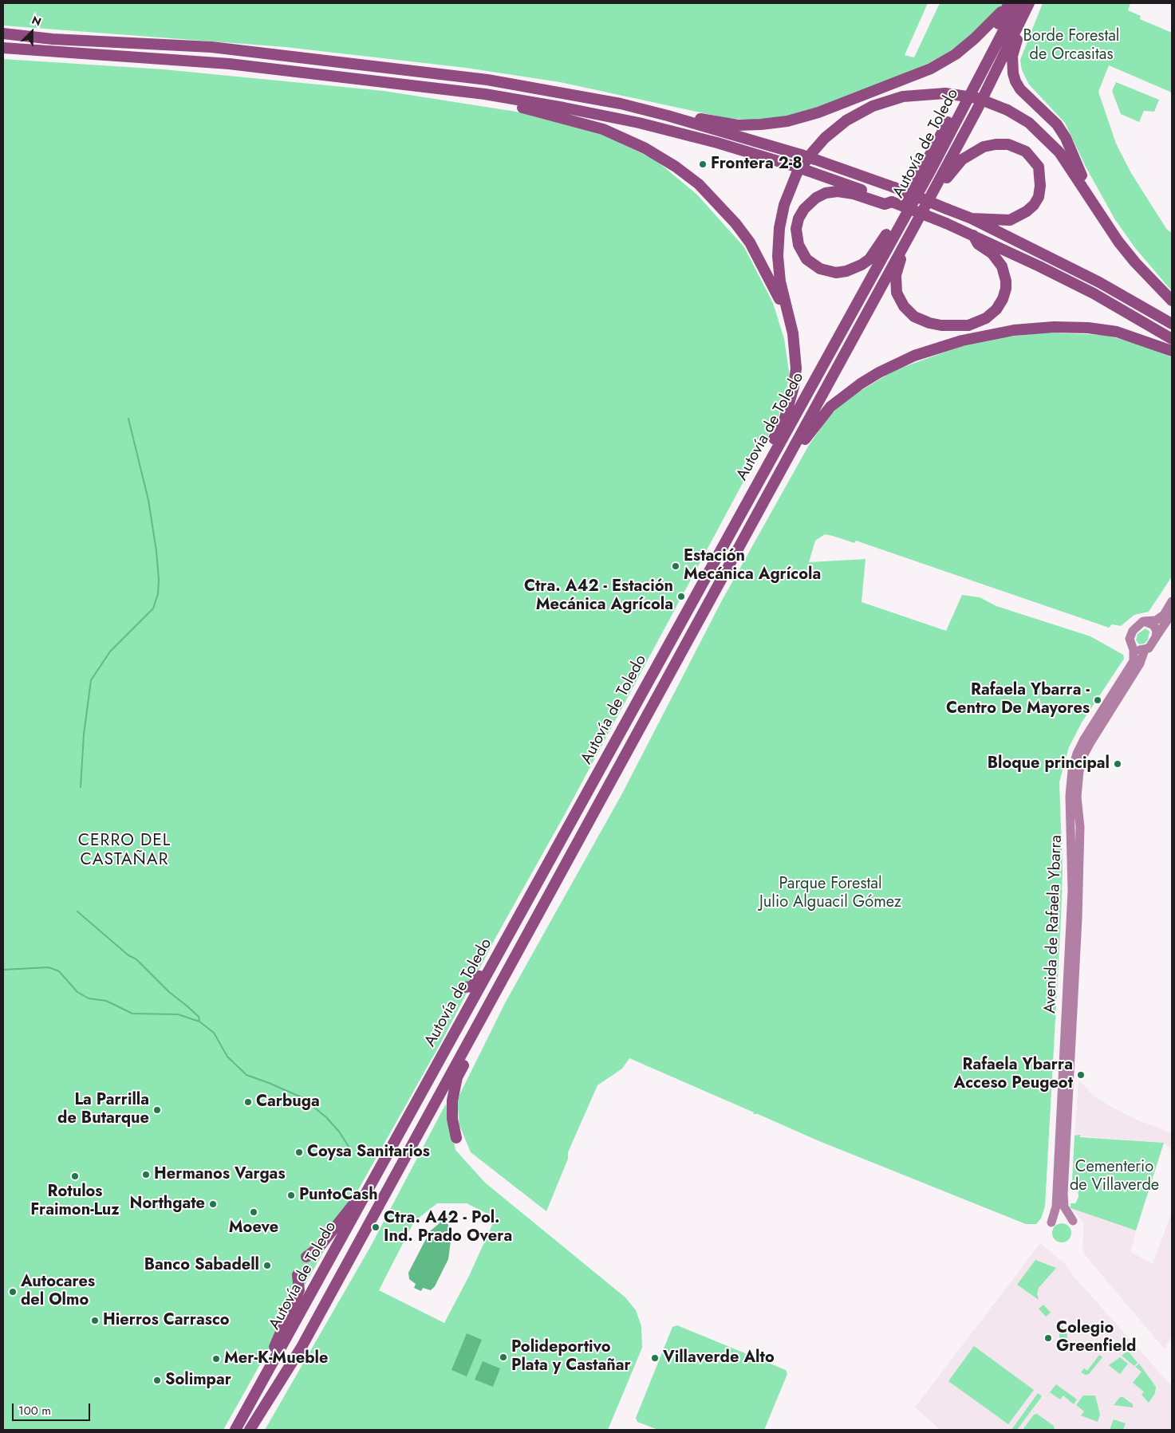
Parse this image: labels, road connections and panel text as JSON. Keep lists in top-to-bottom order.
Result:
{
  "streets": {
    "highway": ["Autovía de Toledo"],
    "main road": ["Avenida de Rafaela Ybarra"]
  },
  "districts": ["CERRO DEL CASTAÑAR"],
  "parks": ["Borde Forestal de Orcasitas", "Parque Forestal Julio Alguacil Gómez", "Cementerio de Villaverde"],
  "places": [
    "Frontera 2-8",
    "Estación Mecánica Agrícola",
    "Ctra. A42 - Estación Mecánica Agrícola",
    "Rafaela Ybarra - Centro De Mayores",
    "Bloque principal",
    "Rafaela Ybarra Acceso Peugeot",
    "Carbuga",
    "La Parrilla de Butarque",
    "Coysa Sanitarios",
    "Hermanos Vargas",
    "Rotulos Fraimon-Luz",
    "PuntoCash",
    "Northgate",
    "Moeve",
    "Ctra. A42 - Pol. Ind. Prado Overa",
    "Banco Sabadell",
    "Autocares del Olmo",
    "Hierros Carrasco",
    "Colegio Greenfield",
    "Polideportivo Plata y Castañar",
    "Villaverde Alto",
    "Mer-K-Mueble",
    "Solimpar"
  ],
  "scale_bar": "100 m",
  "north": "top right"
}
